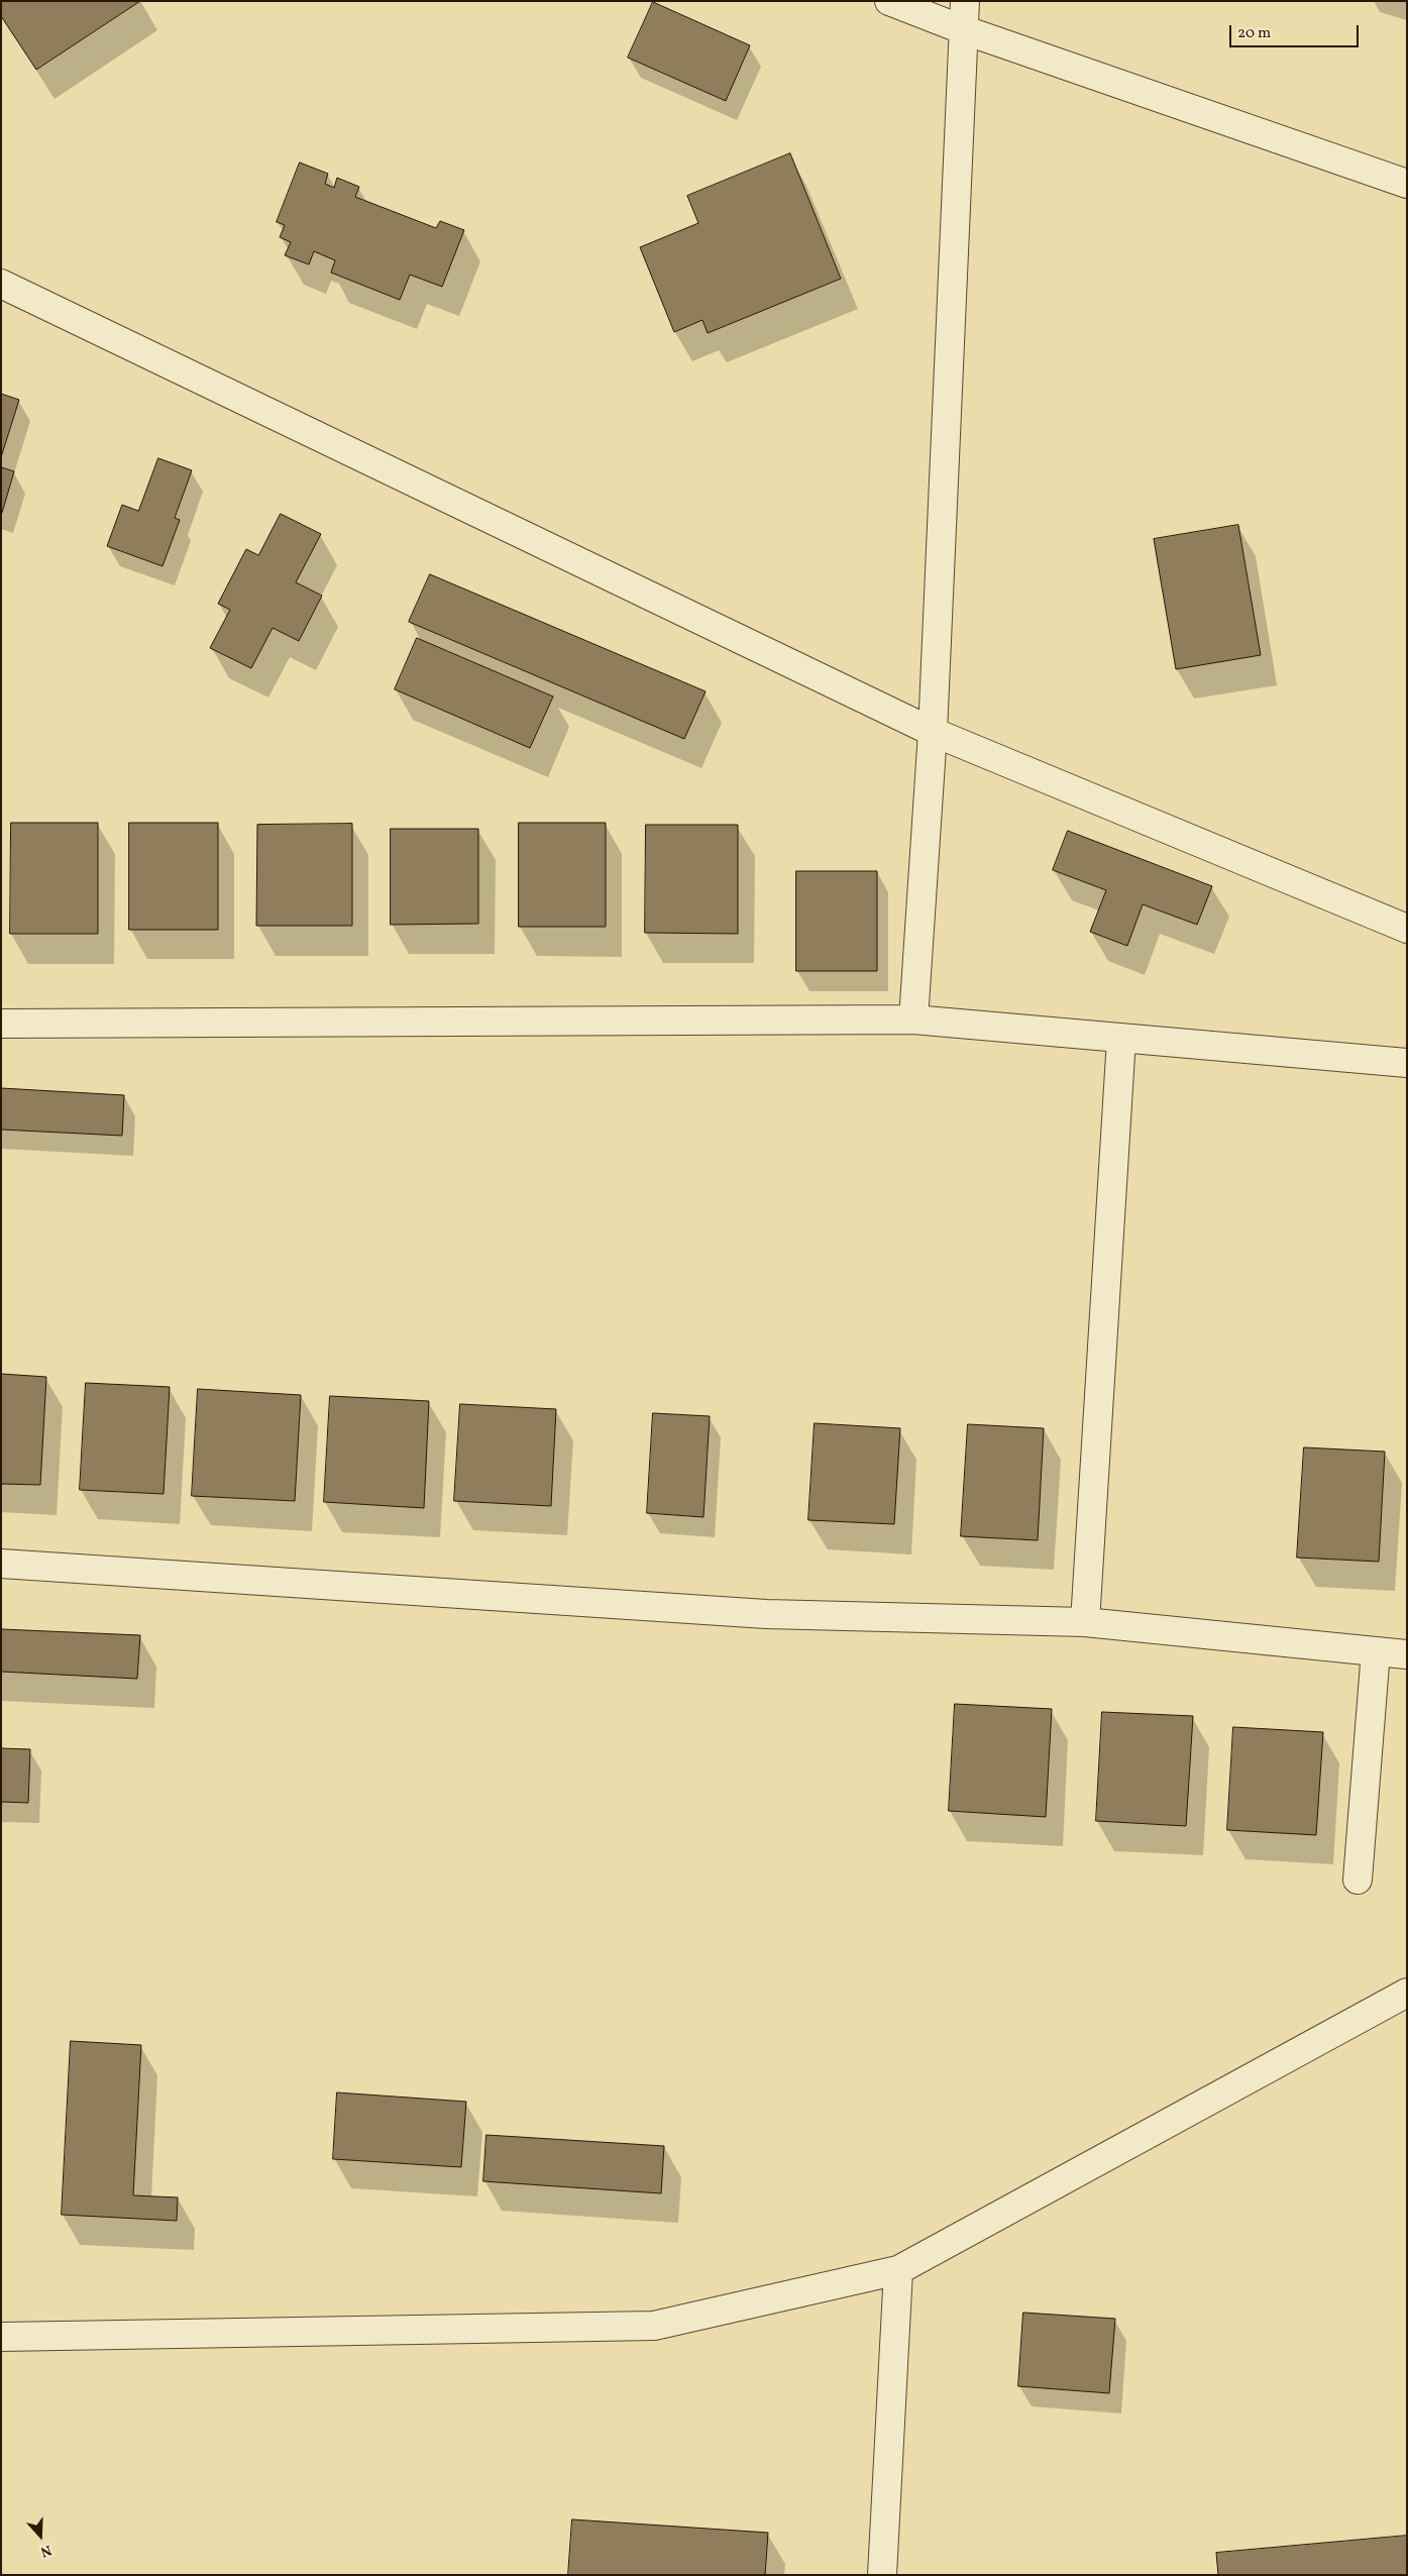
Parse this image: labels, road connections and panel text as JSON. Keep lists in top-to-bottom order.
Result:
{
  "scale_bar": "20 m",
  "north": "bottom"
}
